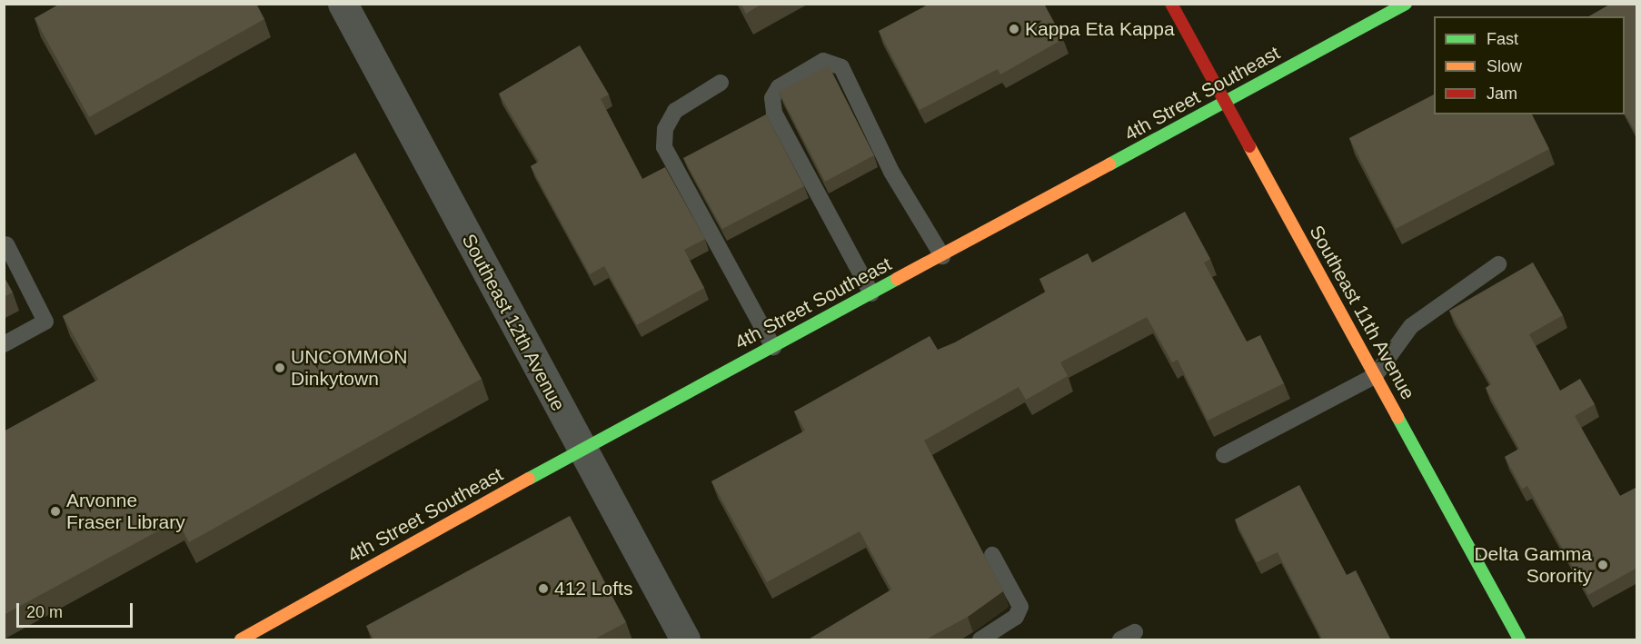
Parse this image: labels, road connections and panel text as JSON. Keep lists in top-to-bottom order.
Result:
{
  "streets": {
    "main road": ["4th Street Southeast", "Southeast 11th Avenue"],
    "street": ["Southeast 12th Avenue"]
  },
  "crossings": [
    ["4th Street Southeast", "Southeast 11th Avenue"],
    ["4th Street Southeast", "Southeast 12th Avenue"]
  ],
  "places": [
    "Kappa Eta Kappa",
    "UNCOMMON Dinkytown",
    "Arvonne Fraser Library",
    "Delta Gamma Sorority",
    "412 Lofts"
  ],
  "legend": ["Fast", "Slow", "Jam"],
  "scale_bar": "20 m"
}
